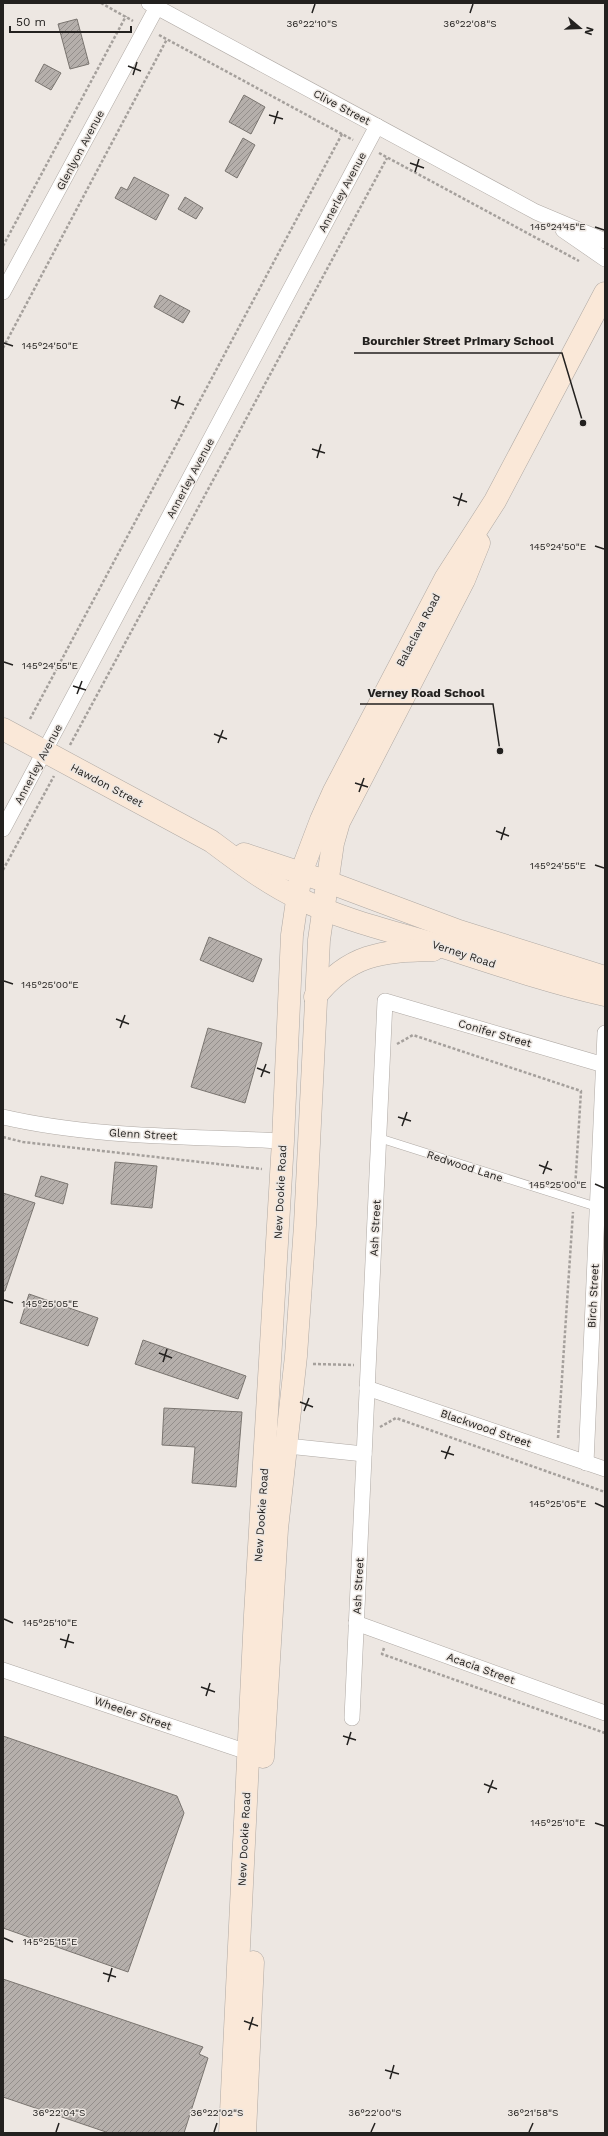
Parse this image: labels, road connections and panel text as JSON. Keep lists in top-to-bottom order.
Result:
{
  "streets": {
    "main road": [
      "Balaclava Road",
      "Hawdon Street",
      "Verney Road",
      "New Dookie Road"
    ],
    "street": [
      "Clive Street",
      "Glenlyon Avenue",
      "Annerley Avenue",
      "Conifer Street",
      "Glenn Street",
      "Ash Street",
      "Birch Street",
      "Blackwood Street",
      "Acacia Street",
      "Wheeler Street"
    ],
    "lane": ["Redwood Lane"]
  },
  "crossings": [
    ["Clive Street", "Glenlyon Avenue"],
    ["Clive Street", "Annerley Avenue"],
    ["Annerley Avenue", "Hawdon Street"],
    ["Balaclava Road", "Hawdon Street"],
    ["Balaclava Road", "Verney Road"],
    ["Balaclava Road", "New Dookie Road"],
    ["Hawdon Street", "Verney Road"],
    ["Hawdon Street", "New Dookie Road"],
    ["Verney Road", "New Dookie Road"],
    ["Conifer Street", "Ash Street"],
    ["Conifer Street", "Birch Street"],
    ["Glenn Street", "New Dookie Road"],
    ["Redwood Lane", "Ash Street"],
    ["Redwood Lane", "Birch Street"],
    ["New Dookie Road", "Wheeler Street"],
    ["Ash Street", "Blackwood Street"],
    ["Ash Street", "Acacia Street"],
    ["Birch Street", "Blackwood Street"]
  ],
  "places": ["Bourchier Street Primary School", "Verney Road School"],
  "scale_bar": "50 m",
  "north": "right",
  "coordinates": [
    "36°22'10\"S",
    "36°22'08\"S",
    "145°24'45\"E",
    "145°24'50\"E",
    "145°24'55\"E",
    "145°25'00\"E",
    "145°25'05\"E",
    "145°25'10\"E",
    "145°25'15\"E",
    "36°22'04\"S",
    "36°22'02\"S",
    "36°22'00\"S",
    "36°21'58\"S"
  ]
}
